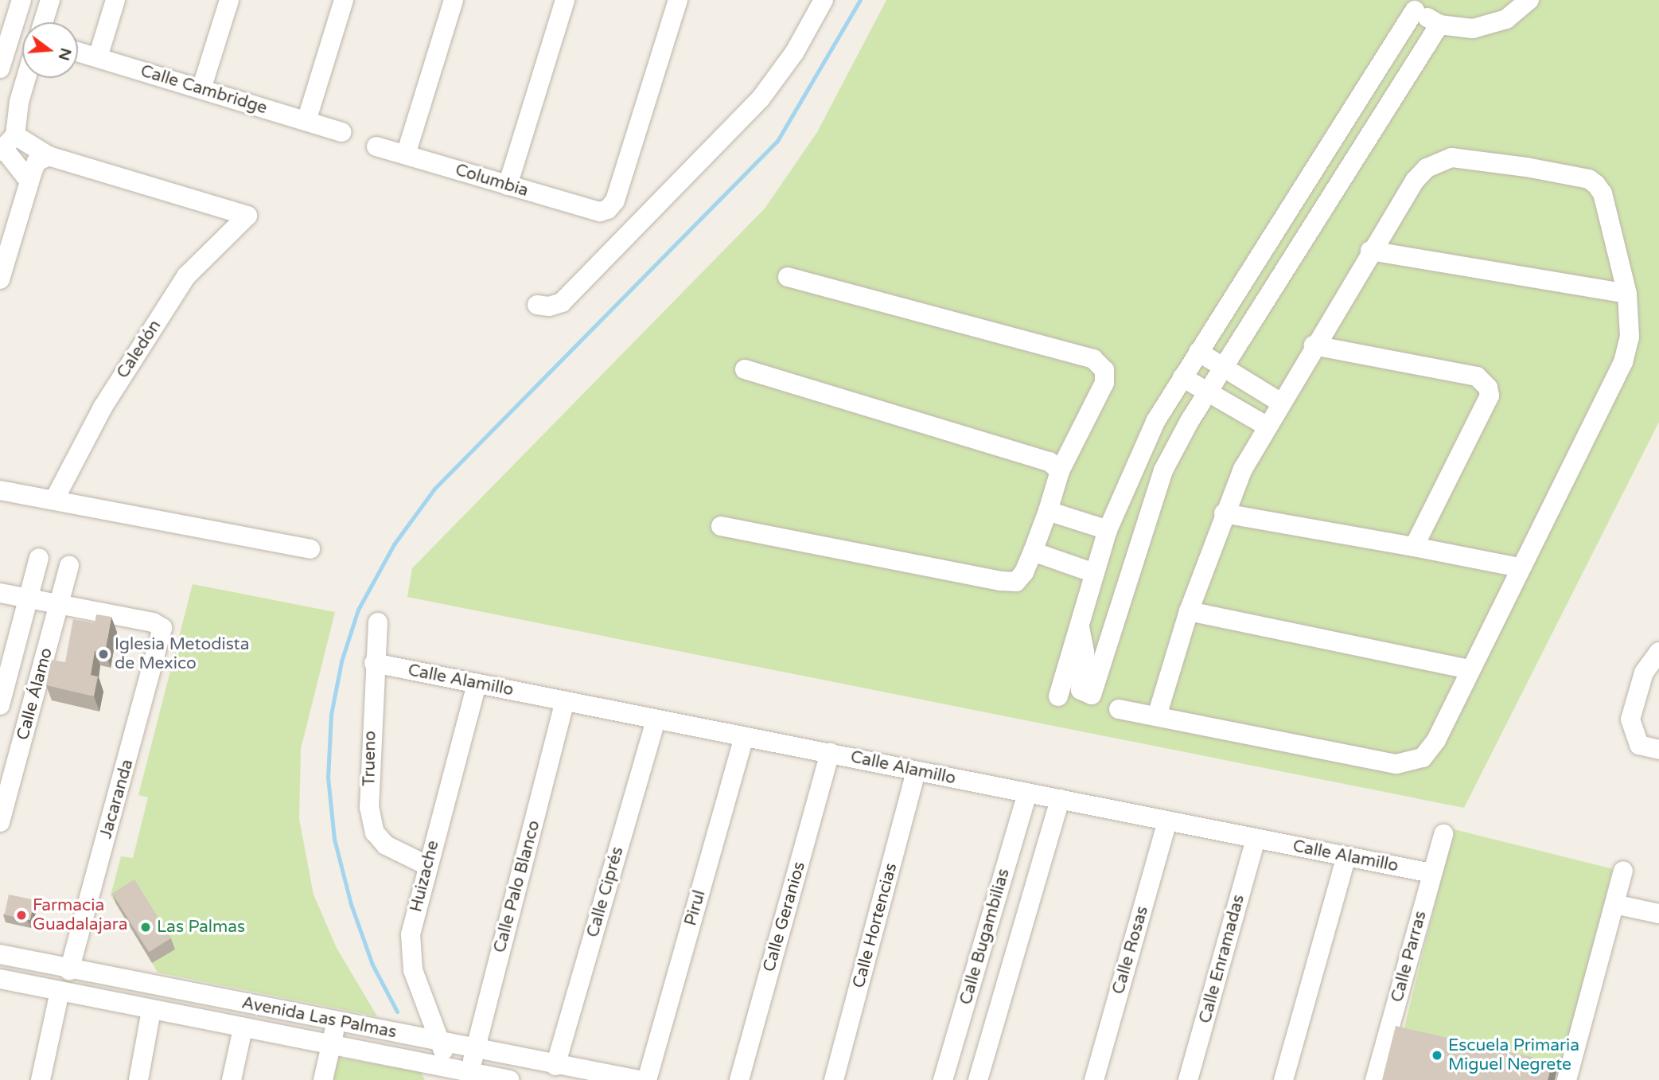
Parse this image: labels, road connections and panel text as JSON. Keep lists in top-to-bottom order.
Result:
{
  "streets": {
    "street": [
      "Calle Cambridge",
      "Columbia",
      "Caledón",
      "Calle Alamillo",
      "Calle Álamo",
      "Trueno",
      "Jacaranda",
      "Huizache",
      "Calle Palo Blanco",
      "Calle Ciprés",
      "Pirul",
      "Calle Geranios",
      "Calle Hortencias",
      "Calle Bugambilias",
      "Calle Rosas",
      "Calle Parras",
      "Calle Enramadas",
      "Avenida Las Palmas"
    ]
  },
  "crossings": [
    ["Calle Alamillo", "Trueno"],
    ["Calle Alamillo", "Huizache"],
    ["Calle Alamillo", "Calle Palo Blanco"],
    ["Calle Alamillo", "Calle Ciprés"],
    ["Calle Alamillo", "Pirul"],
    ["Calle Alamillo", "Calle Geranios"],
    ["Calle Alamillo", "Calle Hortencias"],
    ["Calle Alamillo", "Calle Bugambilias"],
    ["Calle Alamillo", "Calle Rosas"],
    ["Calle Alamillo", "Calle Parras"],
    ["Calle Alamillo", "Calle Enramadas"],
    ["Calle Álamo", "Jacaranda"],
    ["Trueno", "Huizache"],
    ["Jacaranda", "Avenida Las Palmas"],
    ["Huizache", "Avenida Las Palmas"],
    ["Calle Palo Blanco", "Avenida Las Palmas"],
    ["Calle Ciprés", "Avenida Las Palmas"]
  ],
  "places": [
    "Iglesia Metodista de Mexico",
    "Farmacia Guadalajara",
    "Las Palmas",
    "Escuela Primaria Miguel Negrete"
  ],
  "north": "right"
}
